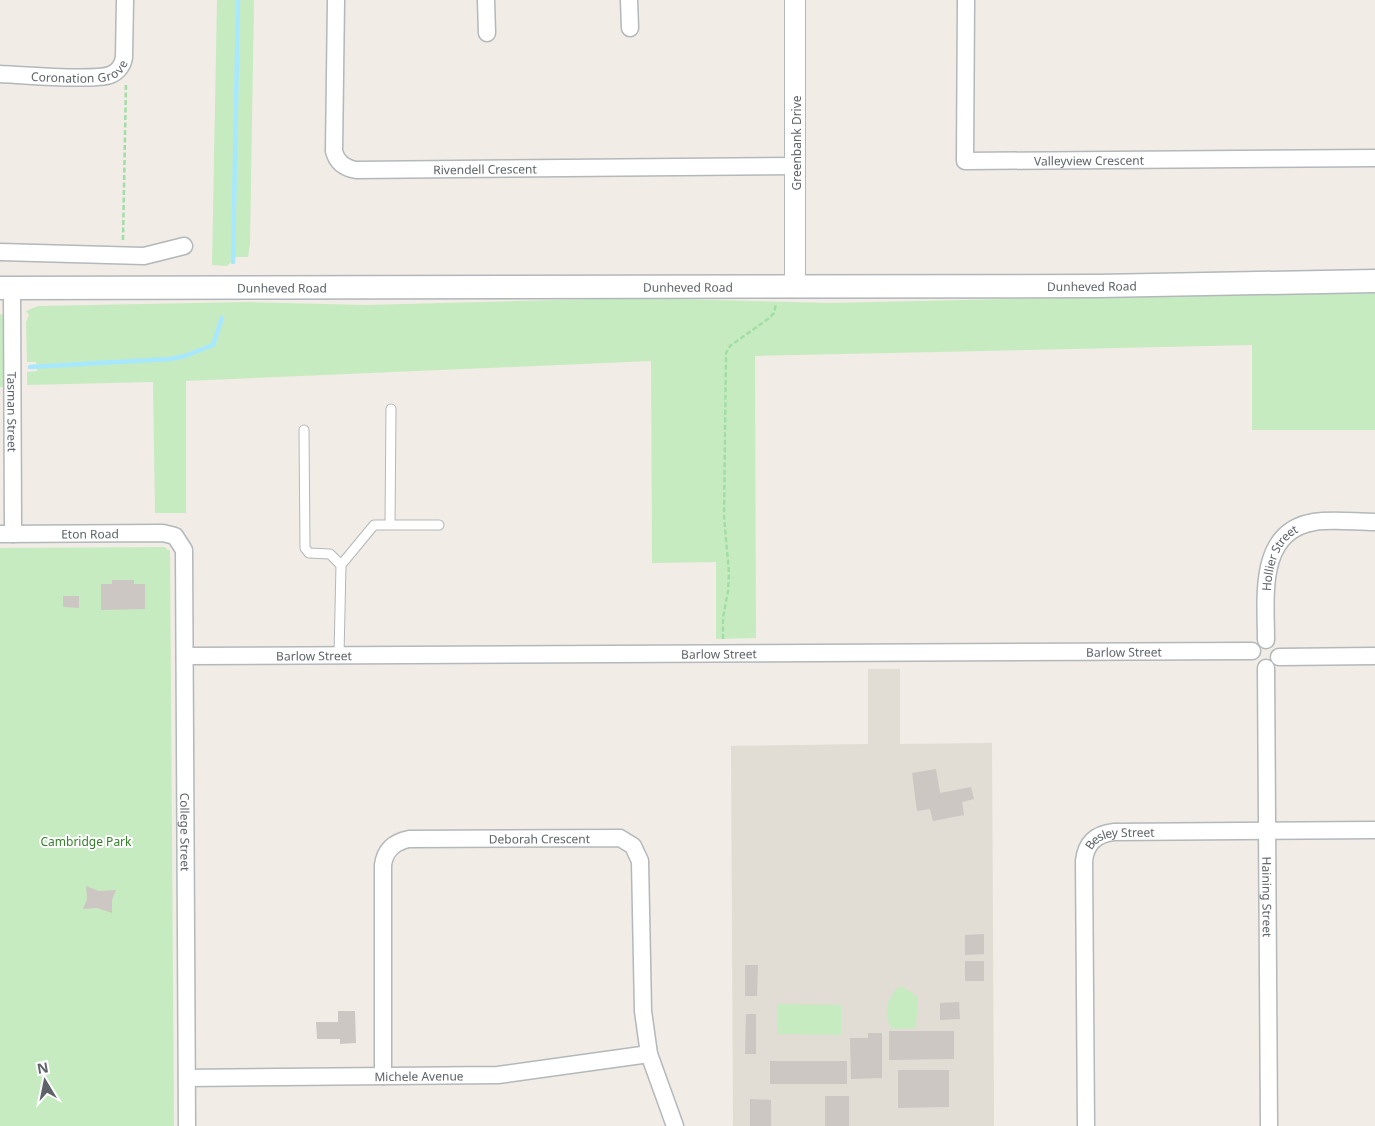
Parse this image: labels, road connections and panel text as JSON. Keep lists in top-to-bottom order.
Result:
{
  "streets": {
    "main road": ["Dunheved Road"],
    "street": [
      "Coronation Grove",
      "Greenbank Drive",
      "Valleyview Crescent",
      "Rivendell Crescent",
      "Tasman Street",
      "Eton Road",
      "Hollier Street",
      "Barlow Street",
      "College Street",
      "Deborah Crescent",
      "Besley Street",
      "Haining Street",
      "Michele Avenue"
    ]
  },
  "crossings": [
    ["Greenbank Drive", "Rivendell Crescent"],
    ["Greenbank Drive", "Dunheved Road"],
    ["Dunheved Road", "Tasman Street"],
    ["Tasman Street", "Eton Road"],
    ["Eton Road", "College Street"],
    ["Hollier Street", "Barlow Street"],
    ["Hollier Street", "Haining Street"],
    ["Barlow Street", "College Street"],
    ["Barlow Street", "Haining Street"],
    ["College Street", "Michele Avenue"],
    ["Deborah Crescent", "Michele Avenue"],
    ["Besley Street", "Haining Street"]
  ],
  "parks": ["Cambridge Park"],
  "north": "top"
}
